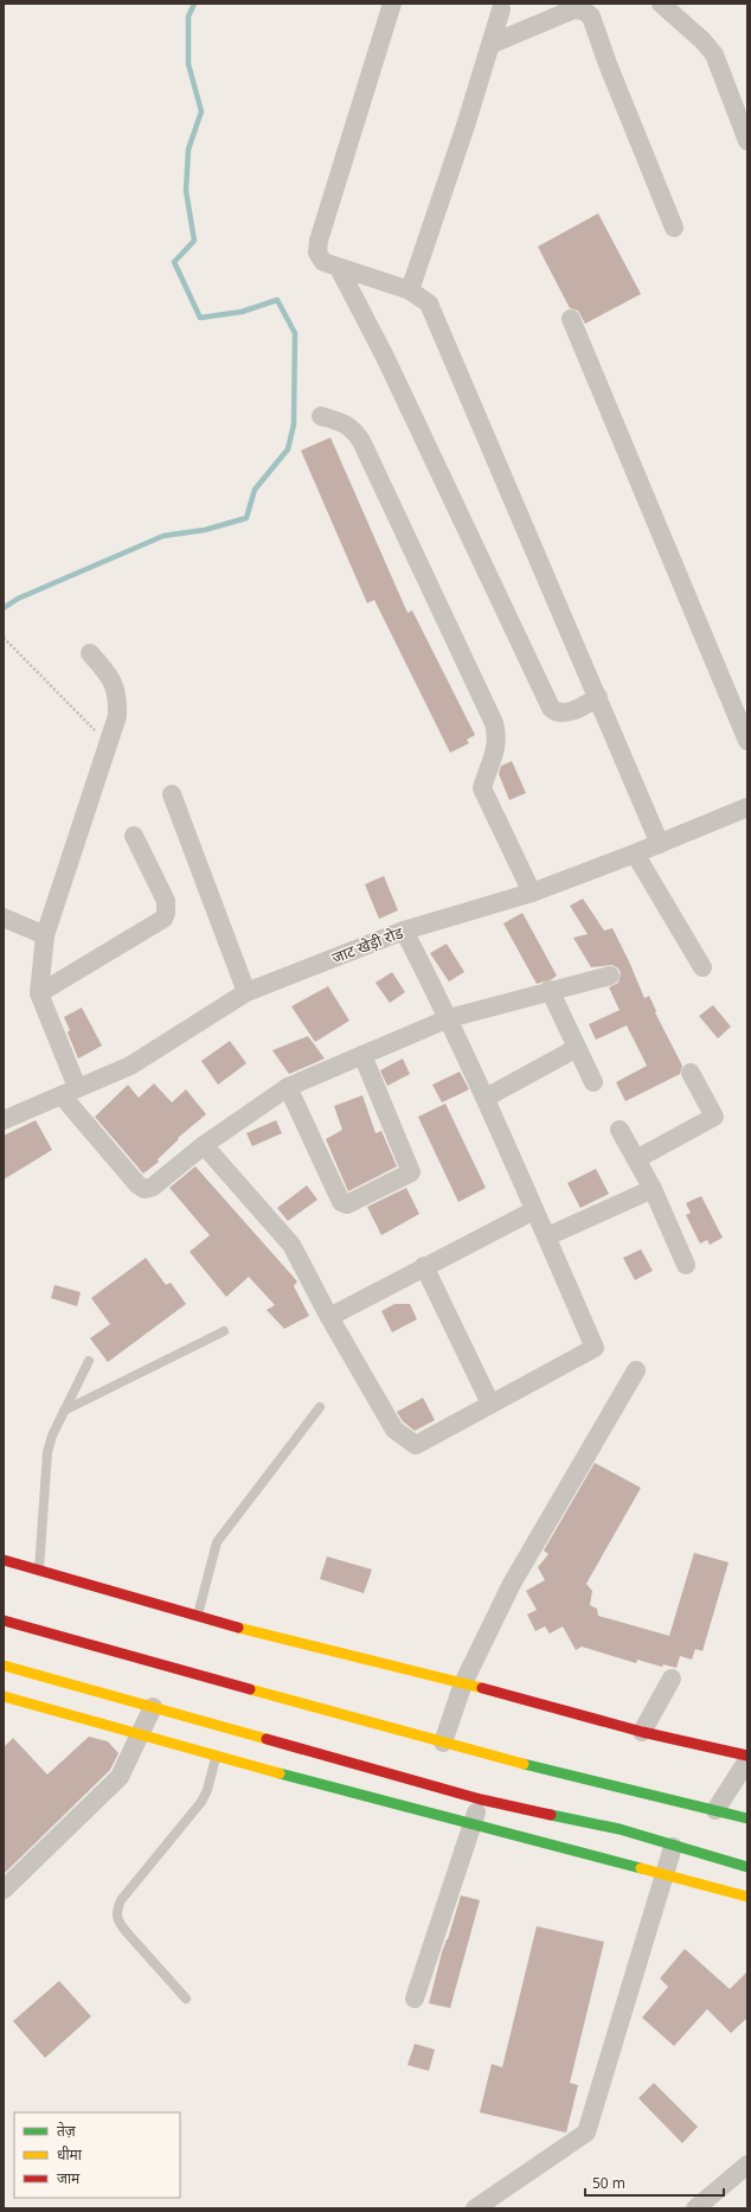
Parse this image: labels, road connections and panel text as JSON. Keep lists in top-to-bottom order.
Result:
{
  "streets": {
    "street": ["जाट खेड़ी रोड"]
  },
  "legend": ["तेज़", "धीमा", "जाम"],
  "scale_bar": "50 m"
}
